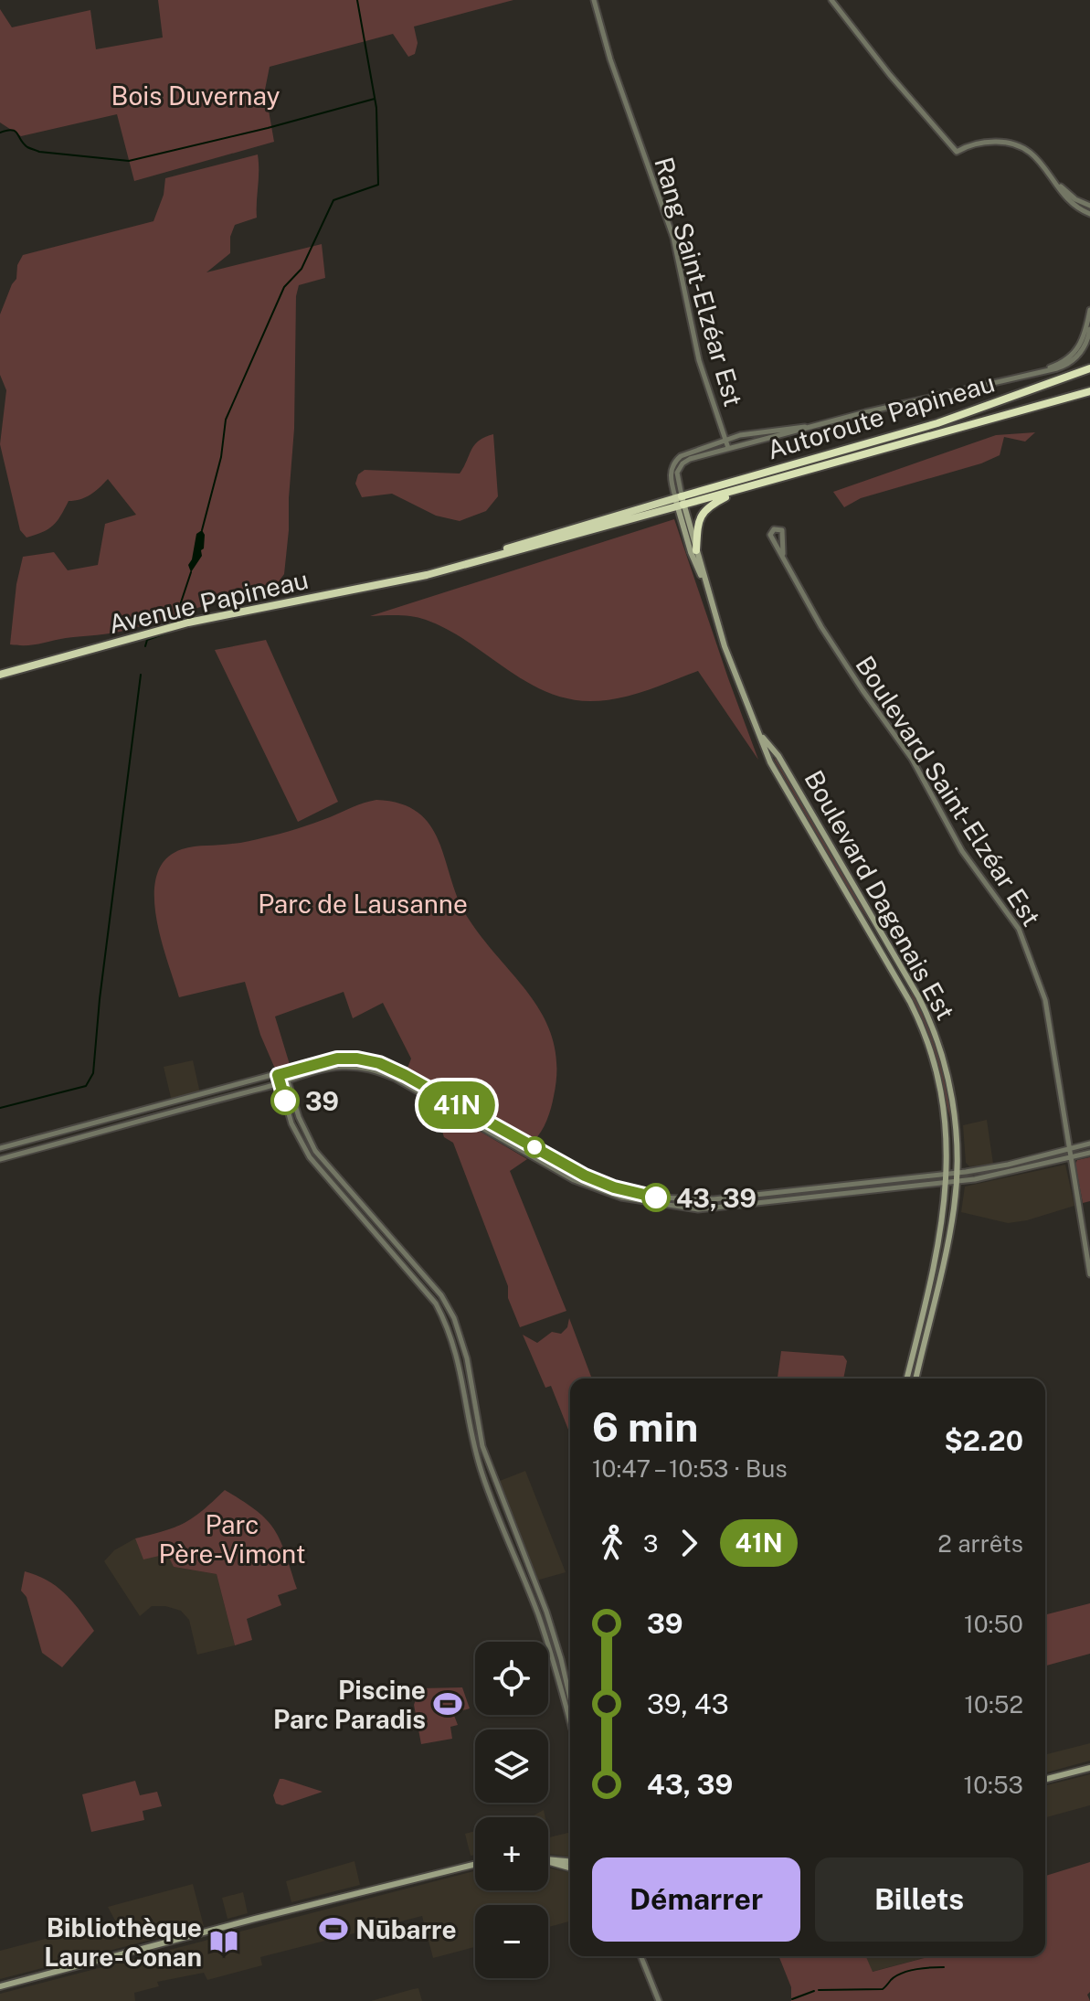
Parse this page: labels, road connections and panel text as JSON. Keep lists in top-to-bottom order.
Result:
{
  "streets": {
    "highway": ["Autoroute Papineau", "Avenue Papineau"],
    "main road": ["Boulevard Dagenais Est"],
    "street": ["Rang Saint-Elzéar Est", "Boulevard Saint-Elzéar Est"]
  },
  "crossings": [
    ["Autoroute Papineau", "Avenue Papineau"],
    ["Autoroute Papineau", "Boulevard Dagenais Est"],
    ["Avenue Papineau", "Boulevard Dagenais Est"]
  ],
  "parks": ["Bois Duvernay", "Parc de Lausanne", "Parc Père-Vimont"],
  "places": {
    "other": ["39", "43, 39"],
    "sports": ["Piscine Parc Paradis", "Nūbarre"],
    "library": ["Bibliothèque Laure-Conan"]
  },
  "lines": ["bus line 41N"],
  "page": {
    "on_map": "41N",
    "heading": ["6 min", "10:47 – 10:53 · Bus", "$2.20"],
    "legs": ["3", "41N", "2 arrêts"],
    "list": [
      {
        "name": "39",
        "value": "10:50"
      },
      {
        "name": "39, 43",
        "value": "10:52"
      },
      {
        "name": "43, 39",
        "value": "10:53"
      }
    ],
    "map_buttons": ["+", "−"],
    "buttons": ["Démarrer", "Billets"]
  }
}
